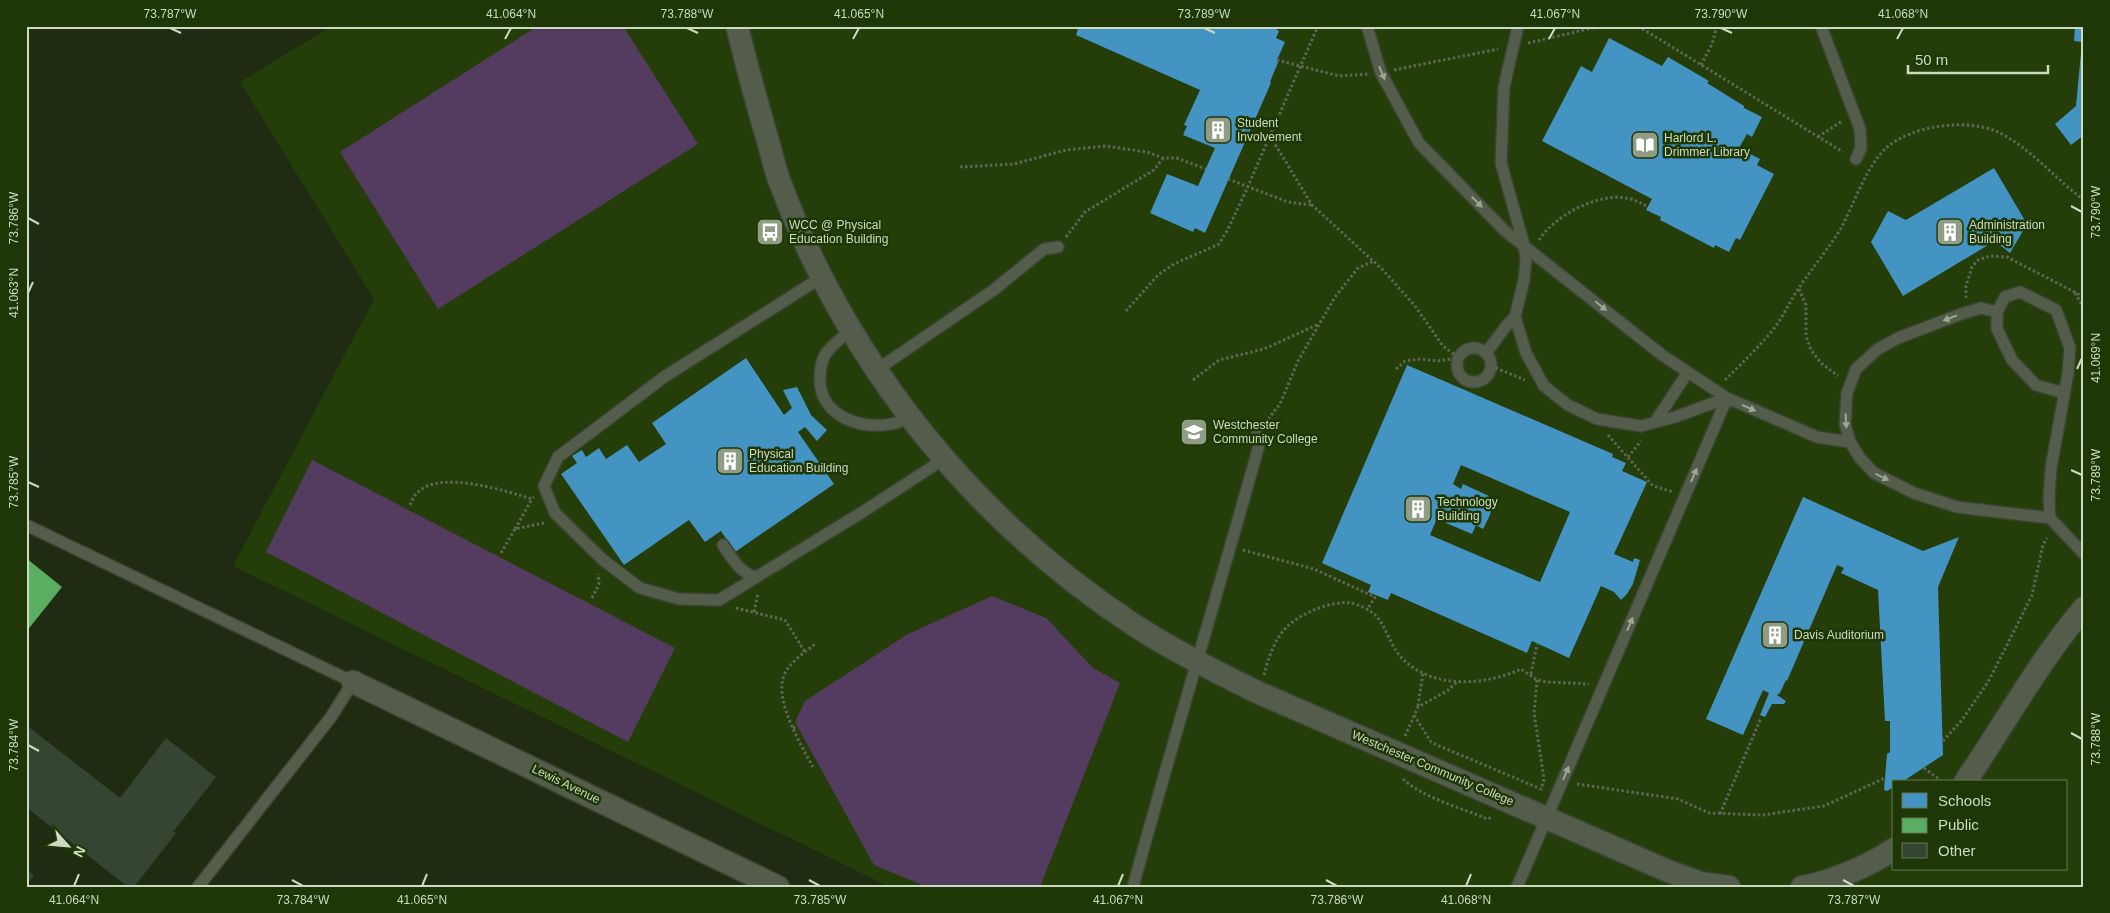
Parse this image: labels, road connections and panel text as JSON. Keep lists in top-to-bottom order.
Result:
{
  "streets": {
    "street": ["Westchester Community College", "Lewis Avenue"]
  },
  "places": {
    "building": [
      "Student Involvement",
      "Administration Building",
      "Physical Education Building",
      "Technology Building",
      "Davis Auditorium"
    ],
    "library": ["Harlord L. Drimmer Library"],
    "bus stop": ["WCC @ Physical Education Building"],
    "school or university": ["Westchester Community College"]
  },
  "legend": ["Schools", "Public", "Other"],
  "scale_bar": "50 m",
  "north": "bottom right",
  "coordinates": [
    "73.787°W",
    "41.064°N",
    "73.788°W",
    "41.065°N",
    "73.789°W",
    "41.067°N",
    "73.790°W",
    "41.068°N",
    "73.786°W",
    "41.063°N",
    "41.069°N",
    "73.785°W",
    "73.784°W"
  ]
}
